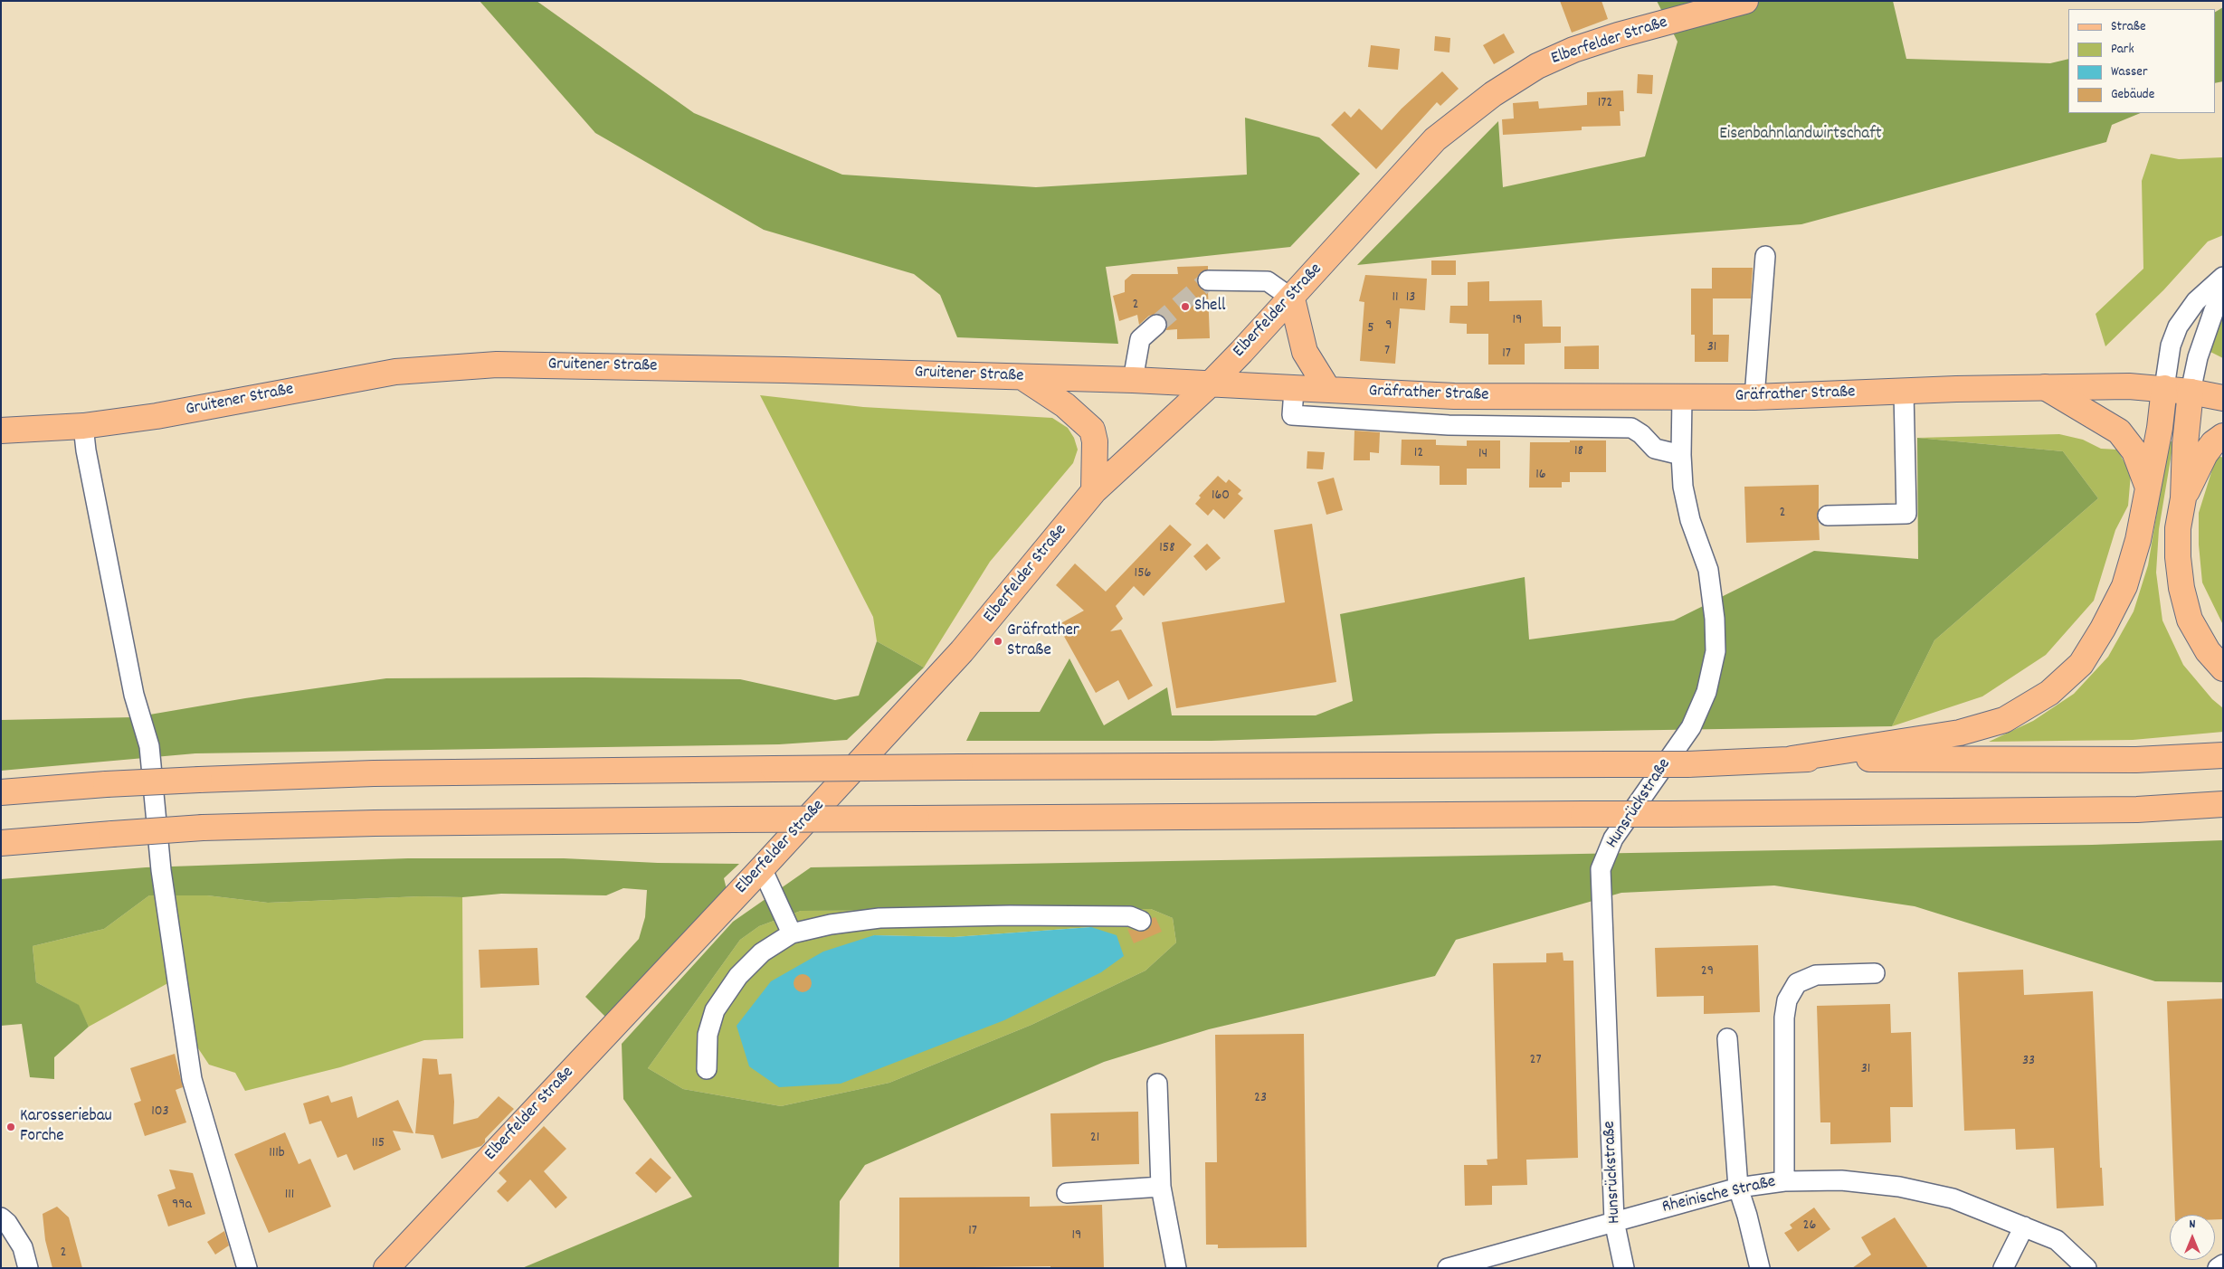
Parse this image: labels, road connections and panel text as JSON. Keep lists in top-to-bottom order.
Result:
{
  "streets": {
    "main road": ["Elberfelder Straße", "Gruitener Straße", "Gräfrather Straße"],
    "street": ["Hunsrückstraße", "Rheinische Straße"]
  },
  "crossings": [
    ["Elberfelder Straße", "Gruitener Straße"],
    ["Elberfelder Straße", "Gräfrather Straße"],
    ["Gruitener Straße", "Gräfrather Straße"],
    ["Gräfrather Straße", "Hunsrückstraße"],
    ["Hunsrückstraße", "Rheinische Straße"]
  ],
  "parks": ["Eisenbahnlandwirtschaft"],
  "places": ["Shell", "Gräfrather Straße", "Karosseriebau Forche"],
  "house_numbers": [
    "172",
    "11",
    "13",
    "2",
    "19",
    "9",
    "5",
    "31",
    "7",
    "17",
    "18",
    "12",
    "14",
    "16",
    "160",
    "2",
    "158",
    "156",
    "29",
    "27",
    "33",
    "31",
    "23",
    "103",
    "21",
    "115",
    "111b",
    "111",
    "99a",
    "26",
    "17",
    "19",
    "2"
  ],
  "legend": [
    "Straße",
    "Park",
    "Wasser",
    "Gebäude"
  ],
  "north": "top"
}
